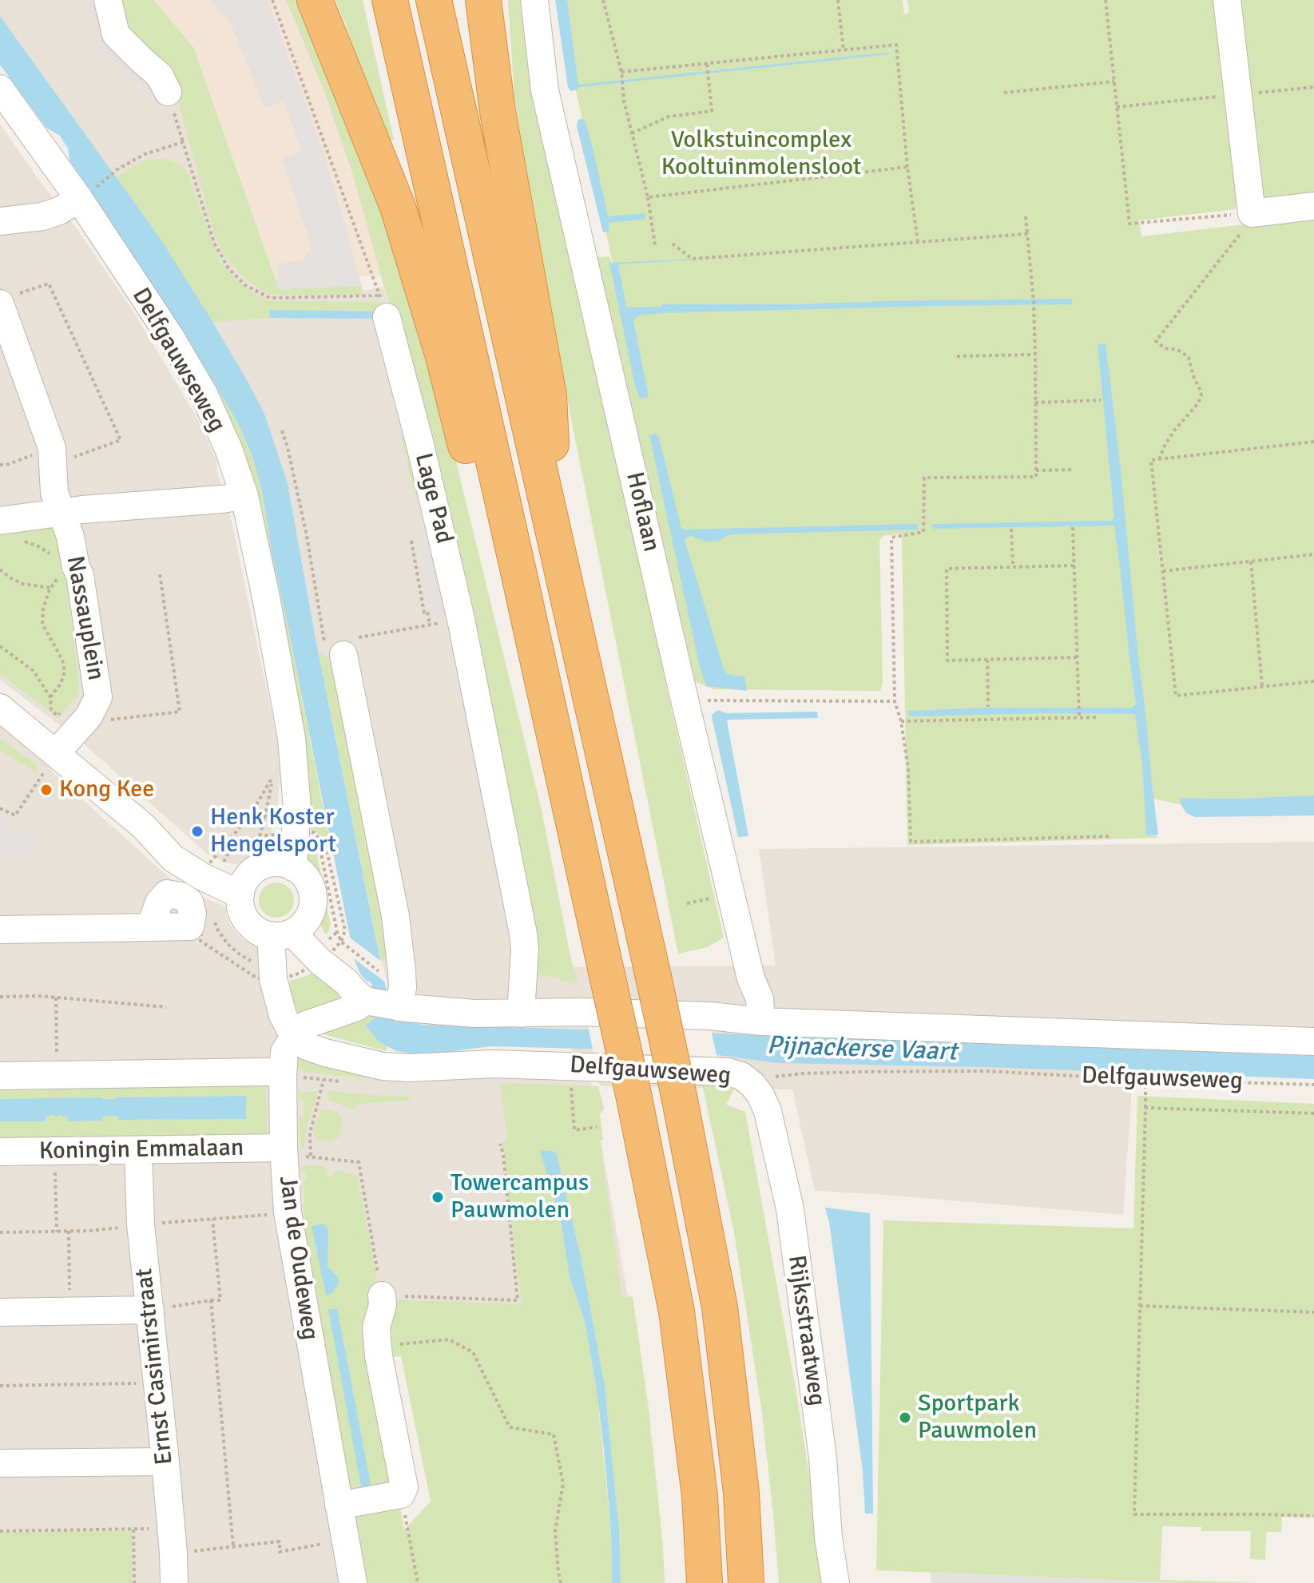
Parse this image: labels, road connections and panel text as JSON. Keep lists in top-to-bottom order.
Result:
{
  "streets": {
    "street": [
      "Delfgauwseweg",
      "Lage Pad",
      "Hoflaan",
      "Nassauplein",
      "Koningin Emmalaan",
      "Jan de Oudeweg",
      "Rijksstraatweg",
      "Ernst Casimirstraat"
    ]
  },
  "crossings": [
    ["Delfgauwseweg", "Lage Pad"],
    ["Delfgauwseweg", "Hoflaan"],
    ["Delfgauwseweg", "Jan de Oudeweg"],
    ["Delfgauwseweg", "Rijksstraatweg"],
    ["Koningin Emmalaan", "Jan de Oudeweg"],
    ["Koningin Emmalaan", "Ernst Casimirstraat"]
  ],
  "water": ["Pijnackerse Vaart"],
  "parks": ["Volkstuincomplex Kooltuinmolensloot"],
  "places": [
    "Kong Kee",
    "Henk Koster Hengelsport",
    "Towercampus Pauwmolen",
    "Sportpark Pauwmolen"
  ]
}
